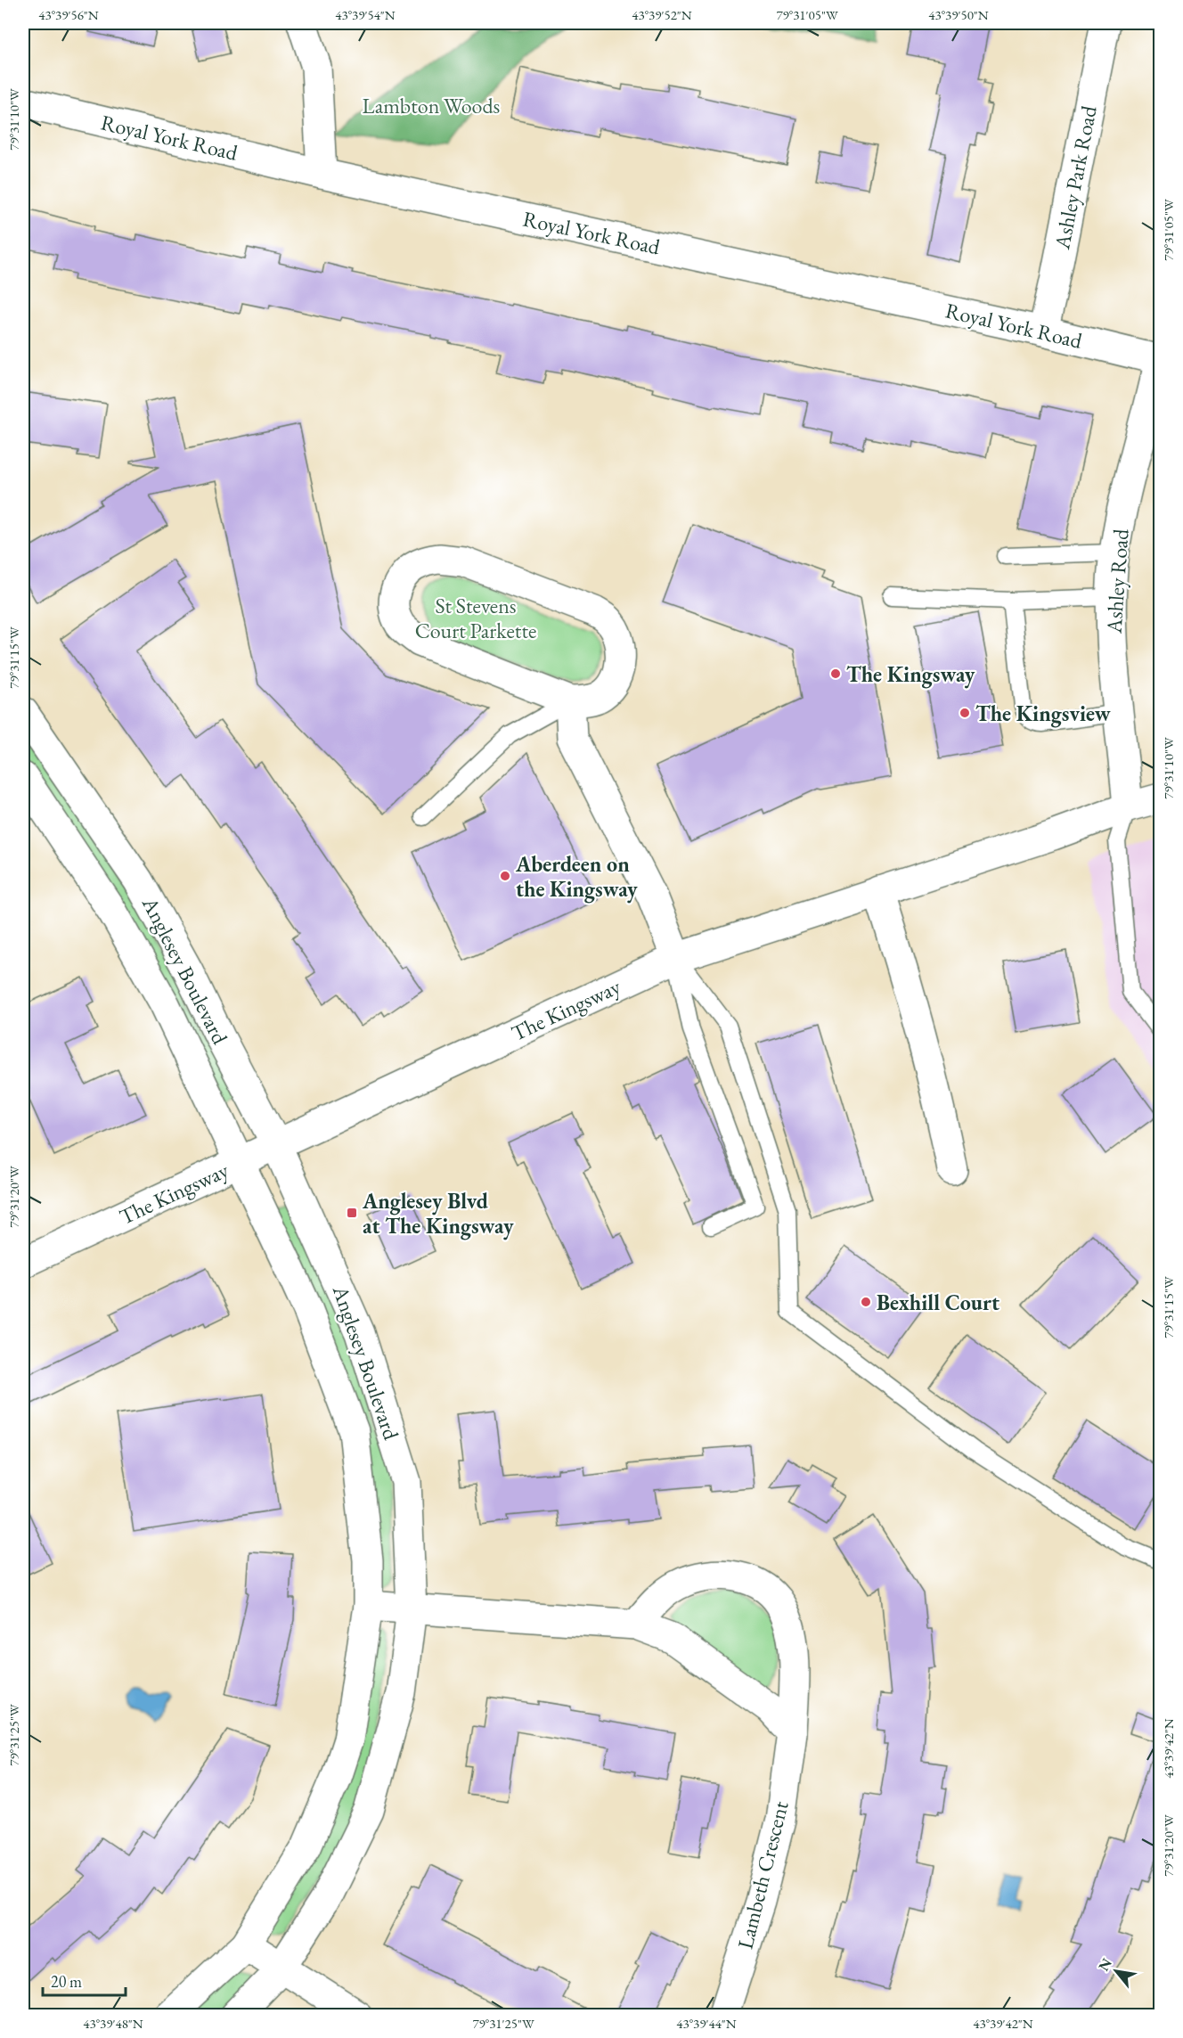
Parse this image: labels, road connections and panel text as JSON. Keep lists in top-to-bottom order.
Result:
{
  "streets": {
    "street": [
      "Royal York Road",
      "Ashley Park Road",
      "Ashley Road",
      "Anglesey Boulevard",
      "The Kingsway",
      "Lambeth Crescent"
    ]
  },
  "crossings": [
    ["Royal York Road", "Ashley Park Road"],
    ["Royal York Road", "Ashley Road"],
    ["Ashley Road", "The Kingsway"],
    ["Anglesey Boulevard", "The Kingsway"]
  ],
  "parks": ["Lambton Woods", "St Stevens Court Parkette"],
  "places": {
    "other": [
      "The Kingsway",
      "The Kingsview",
      "Aberdeen on the Kingsway",
      "Bexhill Court"
    ],
    "transit": ["Anglesey Blvd at The Kingsway"]
  },
  "scale_bar": "20 m",
  "north": "top left",
  "coordinates": [
    "43°39'56\"N",
    "43°39'54\"N",
    "43°39'52\"N",
    "79°31'05\"W",
    "43°39'50\"N",
    "79°31'10\"W",
    "79°31'15\"W",
    "79°31'20\"W",
    "79°31'25\"W",
    "43°39'42\"N",
    "43°39'48\"N",
    "43°39'44\"N"
  ]
}
